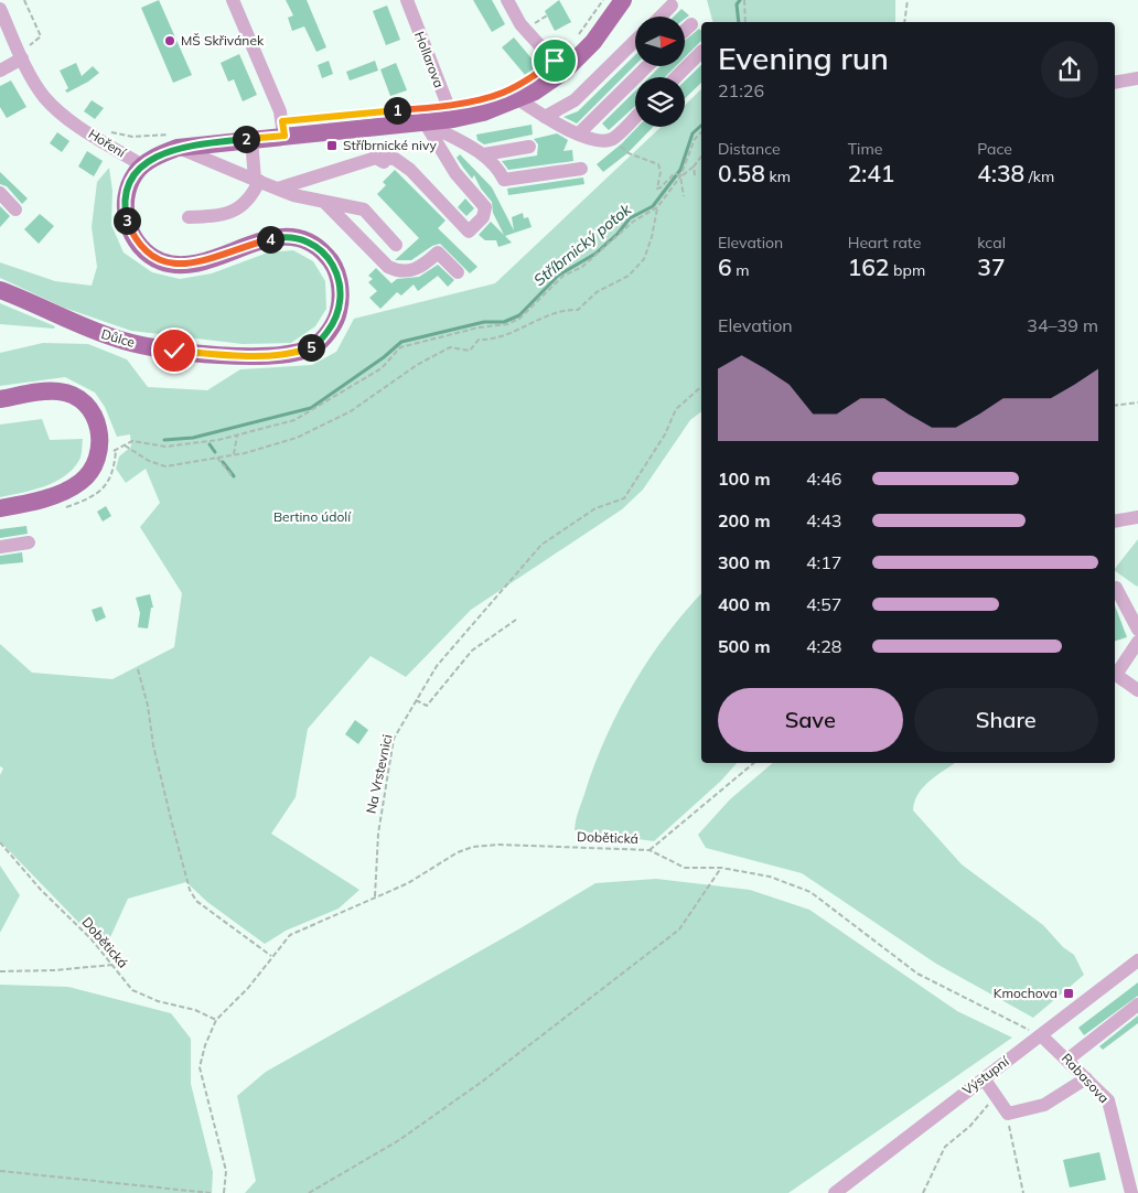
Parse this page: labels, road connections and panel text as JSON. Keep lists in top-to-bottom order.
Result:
{
  "streets": {
    "main road": ["Důlce"],
    "street": [
      "Hollarova",
      "Hoření",
      "Výstupní",
      "Rabasova"
    ],
    "path": ["Na Vrstevnici", "Dobětická"]
  },
  "crossings": [
    ["Hoření", "Důlce"],
    ["Na Vrstevnici", "Dobětická"],
    ["Dobětická", "Výstupní"],
    ["Dobětická", "Rabasova"],
    ["Výstupní", "Rabasova"]
  ],
  "water": ["Stříbrnický potok"],
  "parks": ["Bertino údolí"],
  "places": {
    "other": ["MŠ Skřivánek"],
    "transit": ["Stříbrnické nivy", "Kmochova"]
  },
  "north": "right",
  "page": {
    "heading": ["Evening run", "21:26"],
    "pins": [
      "1",
      "2",
      "3",
      "4",
      "5"
    ],
    "stats": [
      ["Distance", "0.58 km"],
      ["Time", "2:41"],
      ["Pace", "4:38 /km"],
      ["Elevation", "6 m"],
      ["Heart rate", "162 bpm"],
      ["kcal", "37"]
    ],
    "chart": ["Elevation", "34–39 m"],
    "list": [
      {
        "name": "100 m",
        "note": "4:46"
      },
      {
        "name": "200 m",
        "note": "4:43"
      },
      {
        "name": "300 m",
        "note": "4:17"
      },
      {
        "name": "400 m",
        "note": "4:57"
      },
      {
        "name": "500 m",
        "note": "4:28"
      }
    ],
    "buttons": ["Save", "Share"]
  }
}
